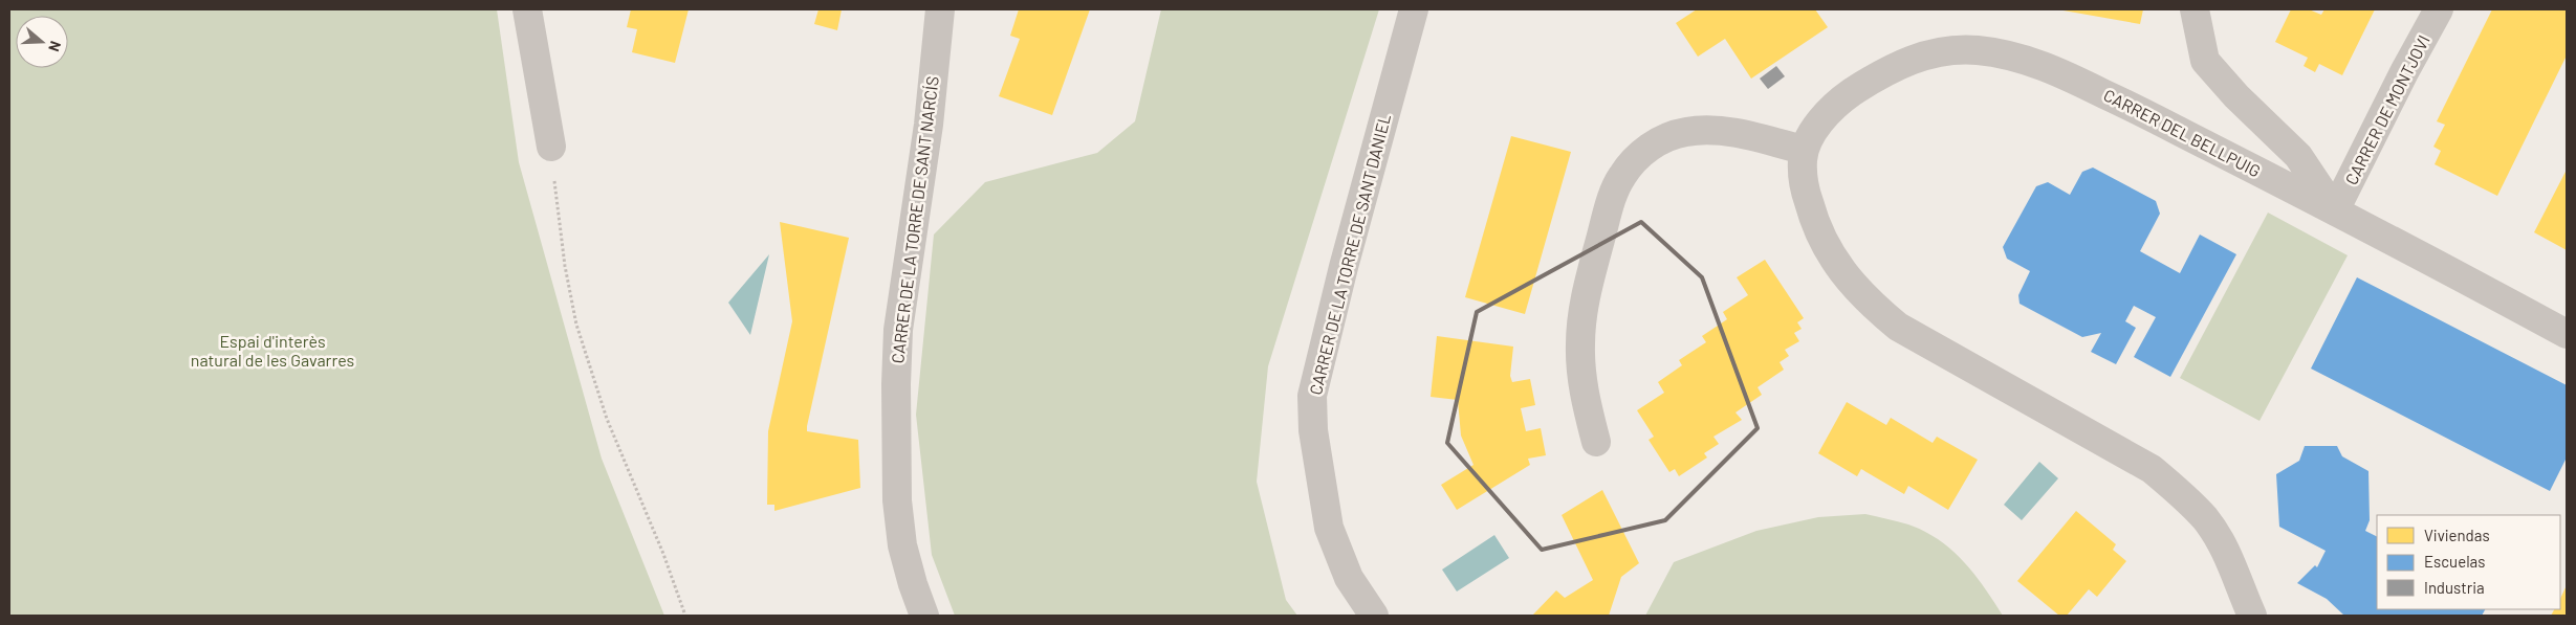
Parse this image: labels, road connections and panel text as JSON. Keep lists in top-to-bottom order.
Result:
{
  "streets": {
    "street": [
      "CARRER DE MONTJOVI",
      "CARRER DEL BELLPUIG",
      "CARRER DE LA TORRE DE SANT NARCÍS",
      "CARRER DE LA TORRE DE SANT DANIEL"
    ]
  },
  "crossings": [
    ["CARRER DE MONTJOVI", "CARRER DEL BELLPUIG"]
  ],
  "parks": ["Espai d'interès natural de les Gavarres"],
  "legend": ["Viviendas", "Escuelas", "Industria"],
  "north": "right"
}
